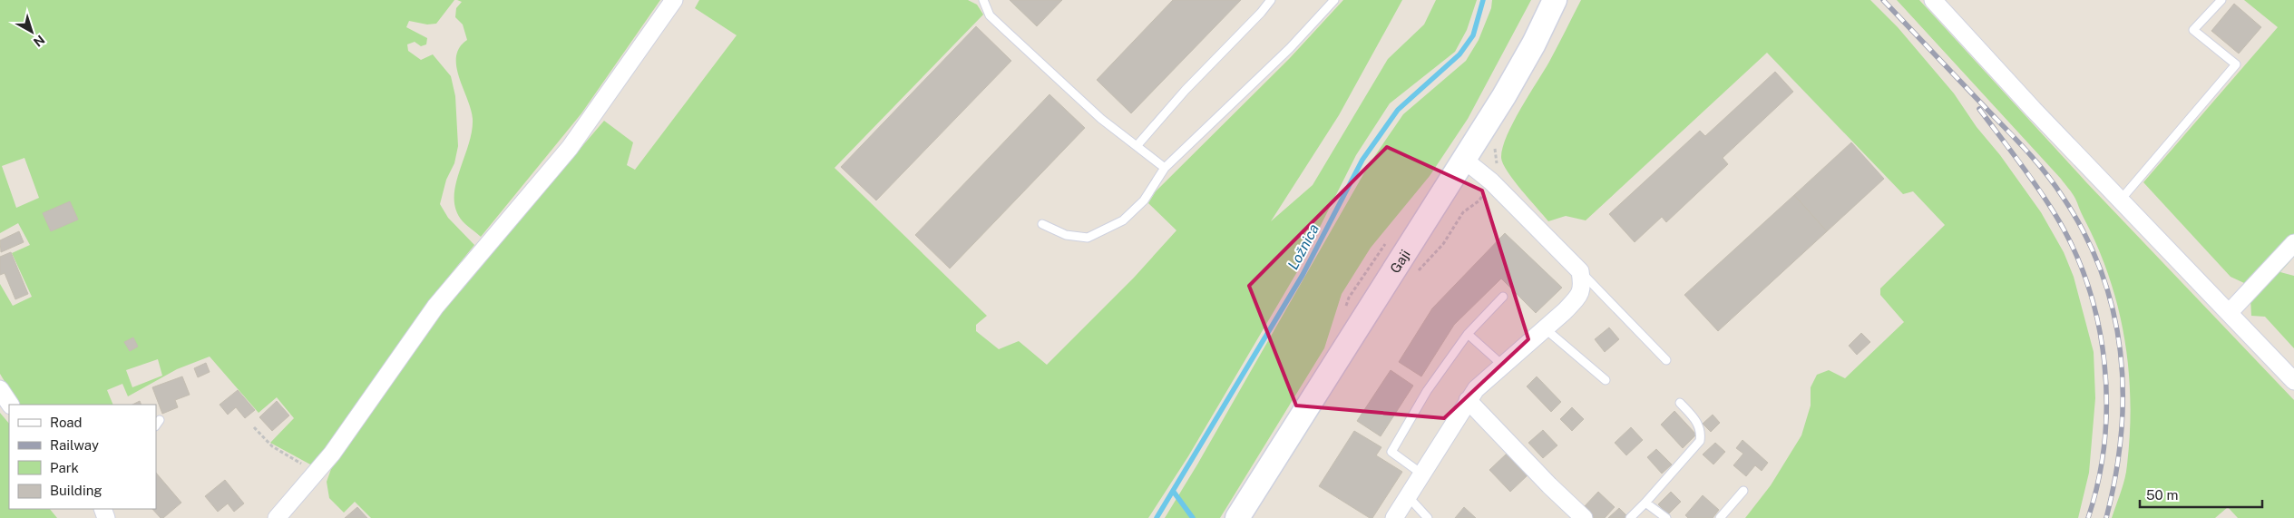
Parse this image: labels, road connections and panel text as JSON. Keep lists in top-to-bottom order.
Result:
{
  "streets": {
    "street": ["Gaji"]
  },
  "water": ["Ložnica"],
  "legend": [
    "Road",
    "Railway",
    "Park",
    "Building"
  ],
  "scale_bar": "50 m",
  "north": "bottom right"
}
